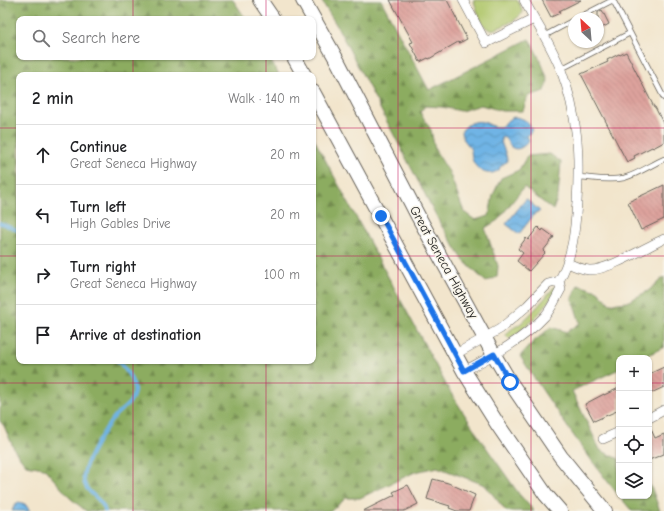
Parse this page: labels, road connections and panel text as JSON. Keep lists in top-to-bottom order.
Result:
{
  "streets": {
    "main road": ["Great Seneca Highway"]
  },
  "north": "top left",
  "page": {
    "search": "Search here",
    "heading": ["2 min", "Walk · 140 m"],
    "list": [
      ["Continue", "Great Seneca Highway", "20 m"],
      ["Turn left", "High Gables Drive", "20 m"],
      ["Turn right", "Great Seneca Highway", "100 m"],
      "Arrive at destination"
    ],
    "map_buttons": ["+", "−"]
  }
}
